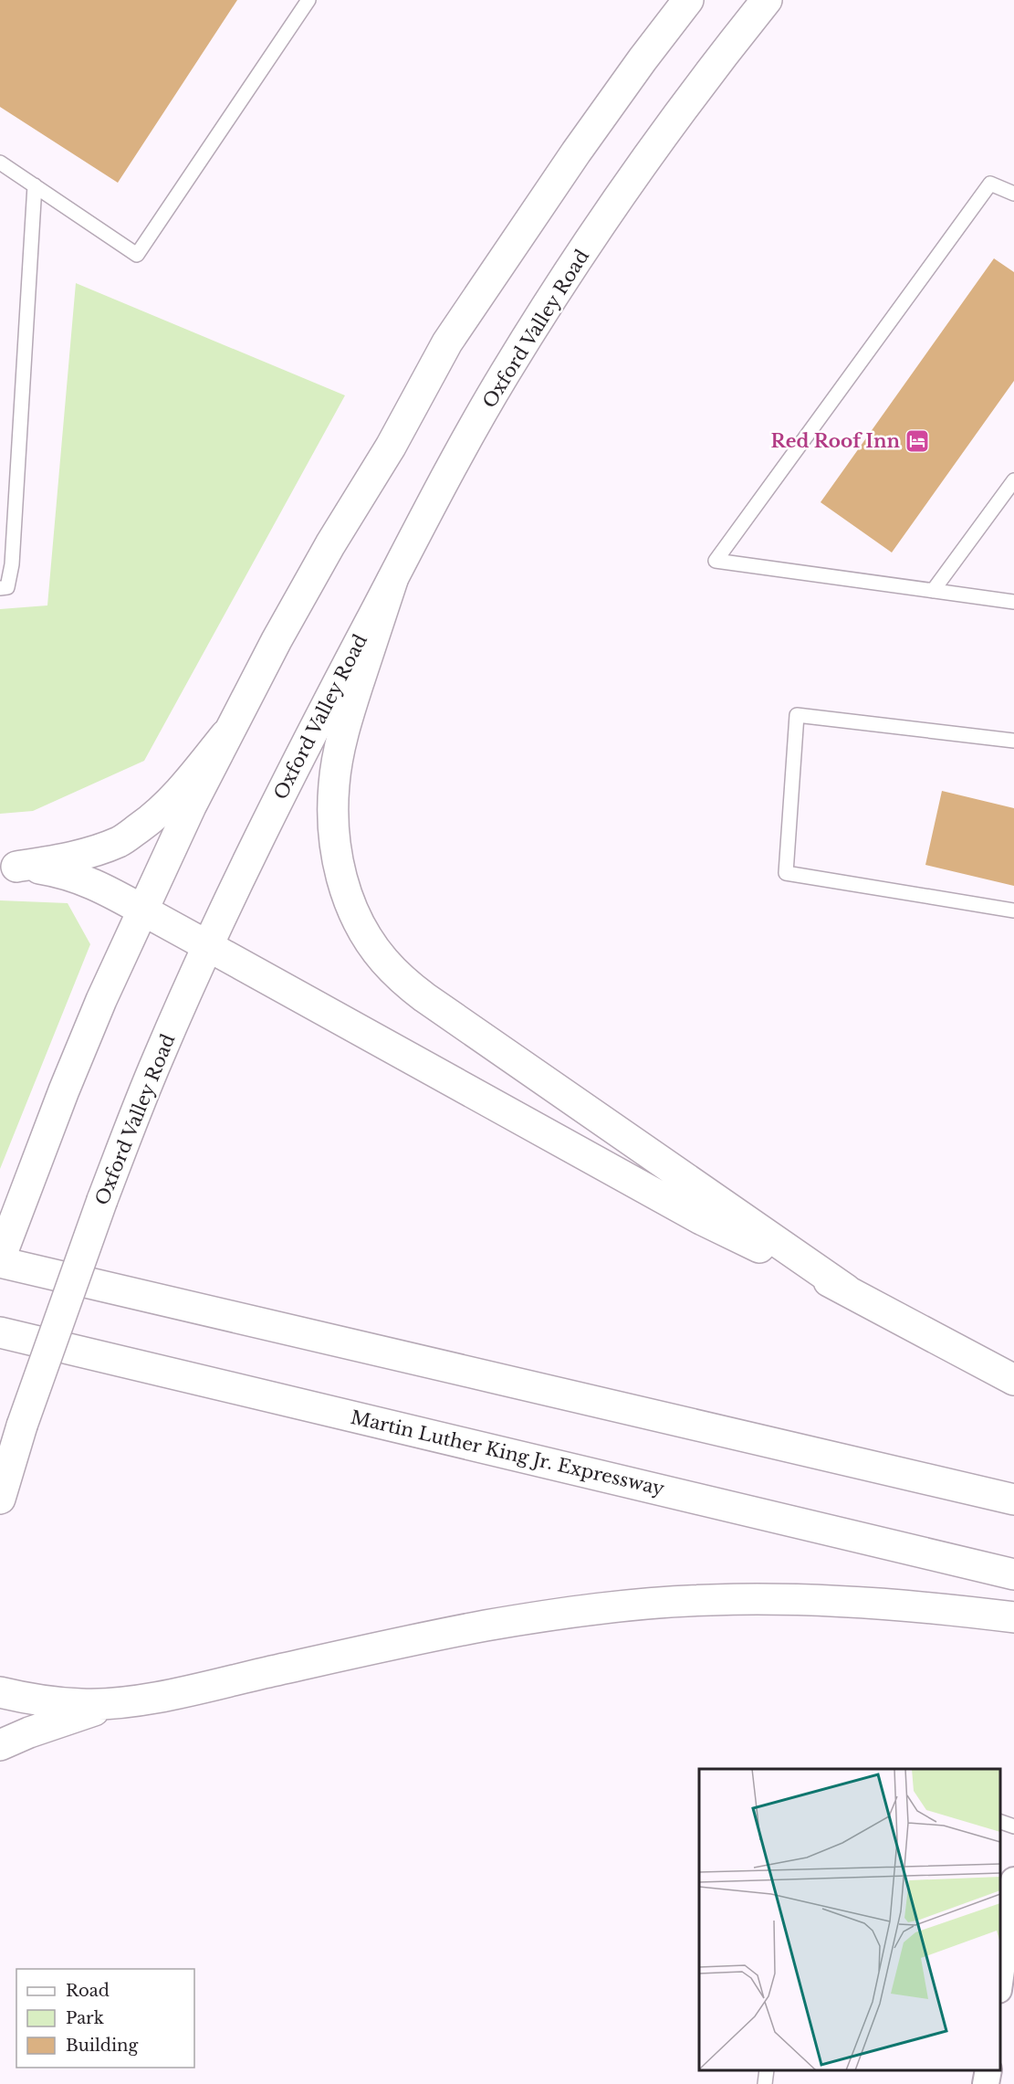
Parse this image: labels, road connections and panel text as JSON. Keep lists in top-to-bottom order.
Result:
{
  "streets": {
    "main road": ["Oxford Valley Road", "Martin Luther King Jr. Expressway"]
  },
  "places": {
    "hotel": ["Red Roof Inn"]
  },
  "legend": ["Road", "Park", "Building"]
}
